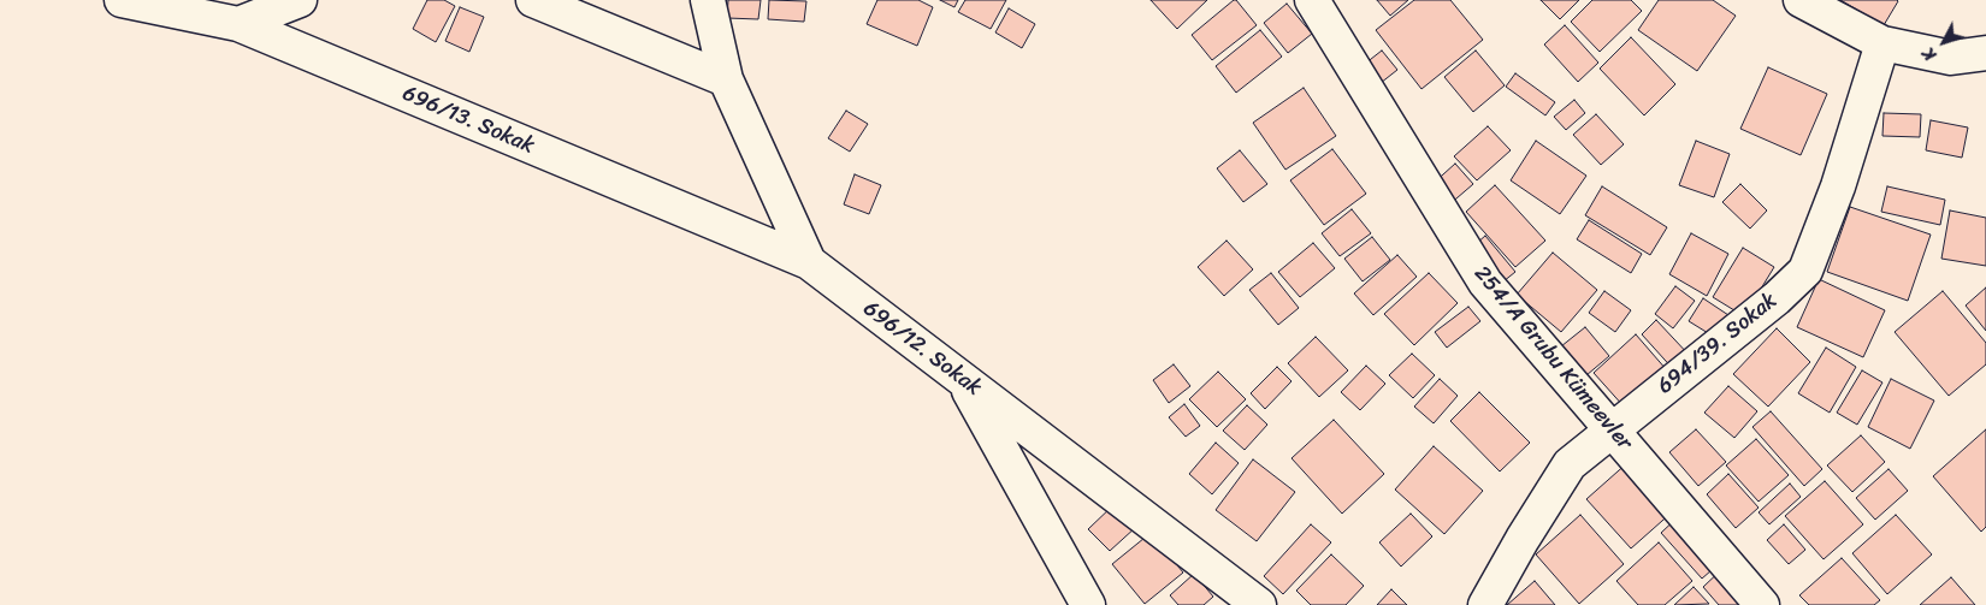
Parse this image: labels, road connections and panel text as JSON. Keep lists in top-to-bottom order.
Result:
{
  "streets": {
    "street": [
      "696/13. Sokak",
      "694/39. Sokak",
      "696/12. Sokak",
      "254/A Grubu Kümeevler"
    ]
  },
  "crossings": [
    ["696/13. Sokak", "696/12. Sokak"],
    ["694/39. Sokak", "254/A Grubu Kümeevler"]
  ],
  "north": "bottom left"
}
